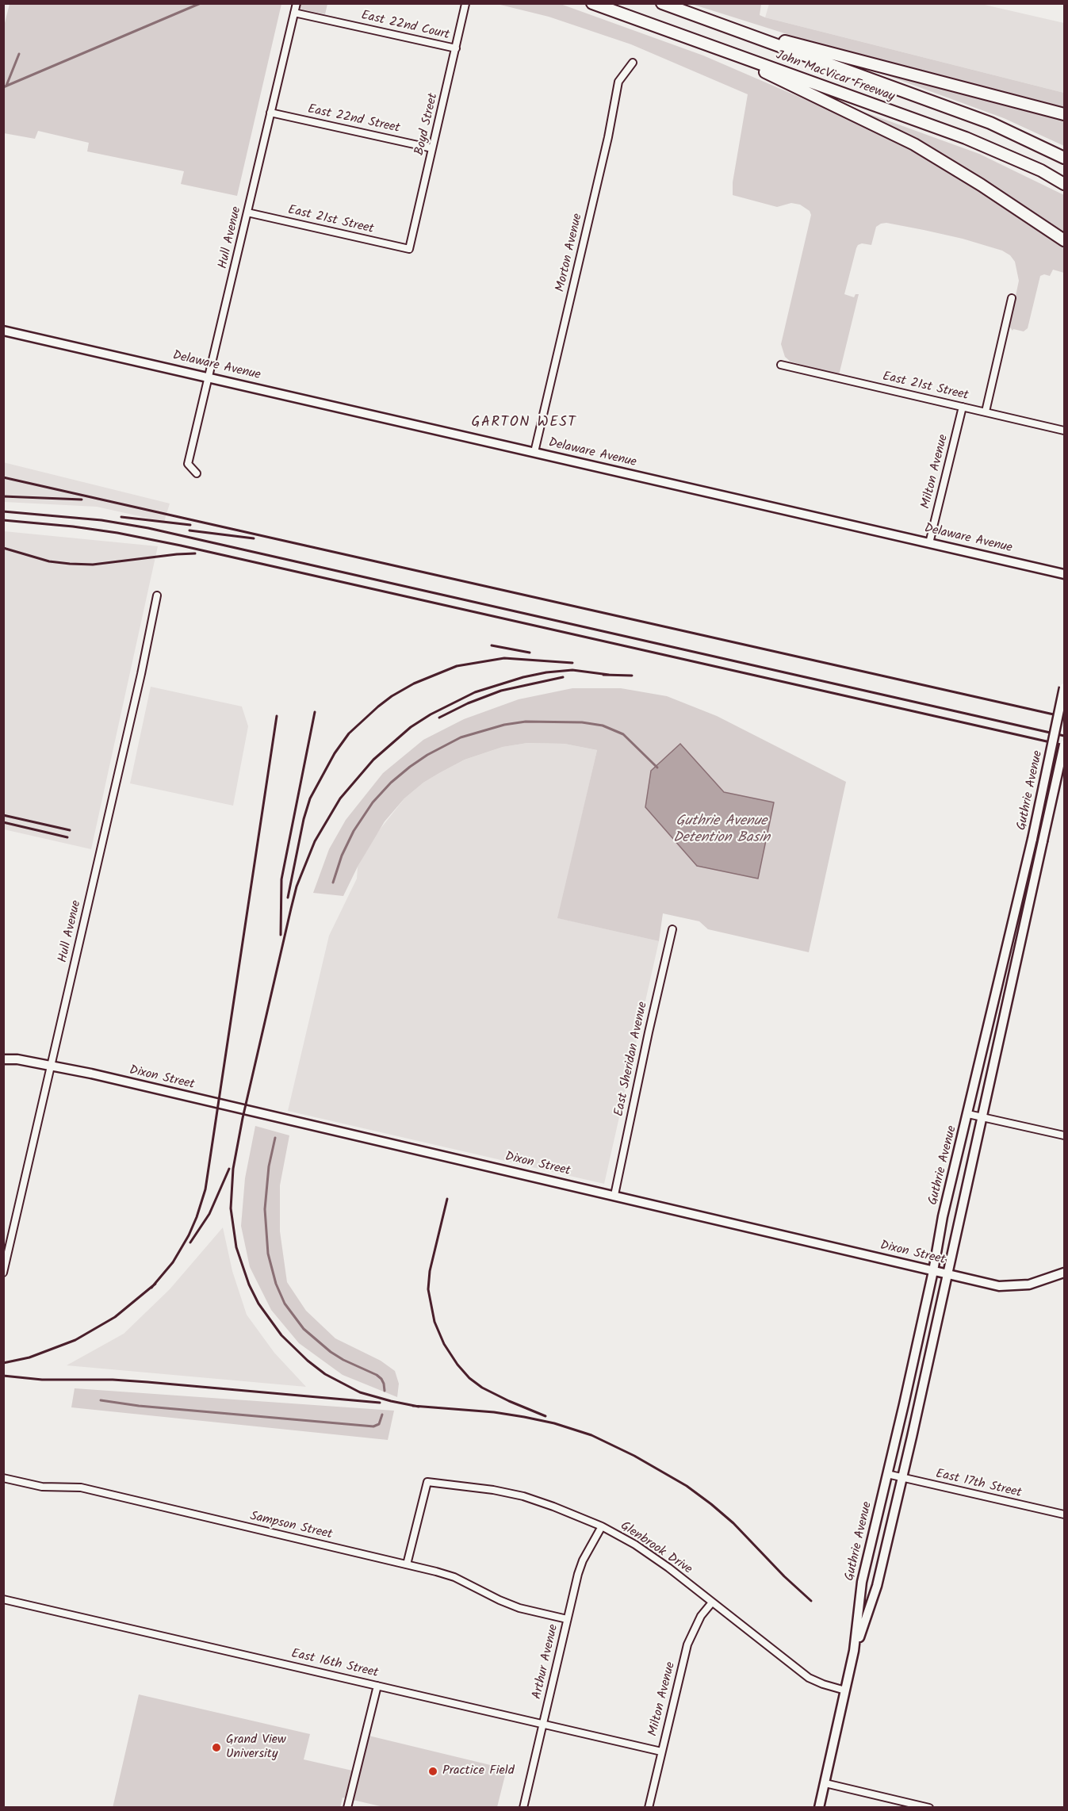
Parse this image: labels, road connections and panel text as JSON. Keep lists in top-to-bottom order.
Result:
{
  "streets": {
    "highway": ["John MacVicar Freeway"],
    "main road": ["Delaware Avenue", "Guthrie Avenue", "Dixon Street"],
    "street": [
      "East 22nd Court",
      "East 22nd Street",
      "Boyd Street",
      "East 21st Street",
      "Hull Avenue",
      "Morton Avenue",
      "Milton Avenue",
      "East Sheridan Avenue",
      "East 17th Street",
      "Sampson Street",
      "Glenbrook Drive",
      "Arthur Avenue",
      "East 16th Street"
    ]
  },
  "crossings": [
    ["East 22nd Court", "Boyd Street"],
    ["East 22nd Court", "Hull Avenue"],
    ["East 22nd Street", "Boyd Street"],
    ["East 22nd Street", "Hull Avenue"],
    ["Boyd Street", "East 21st Street"],
    ["East 21st Street", "Hull Avenue"],
    ["East 21st Street", "Milton Avenue"],
    ["Hull Avenue", "Delaware Avenue"],
    ["Hull Avenue", "Dixon Street"],
    ["Morton Avenue", "Delaware Avenue"],
    ["Delaware Avenue", "Milton Avenue"],
    ["Milton Avenue", "Glenbrook Drive"],
    ["Milton Avenue", "East 16th Street"],
    ["Guthrie Avenue", "Dixon Street"],
    ["Guthrie Avenue", "East 17th Street"],
    ["Guthrie Avenue", "Glenbrook Drive"],
    ["East Sheridan Avenue", "Dixon Street"],
    ["Sampson Street", "Glenbrook Drive"],
    ["Sampson Street", "Arthur Avenue"],
    ["Glenbrook Drive", "Arthur Avenue"],
    ["Arthur Avenue", "East 16th Street"]
  ],
  "districts": ["GARTON WEST"],
  "water": ["Guthrie Avenue Detention Basin"],
  "places": ["Grand View University", "Practice Field"]
}
